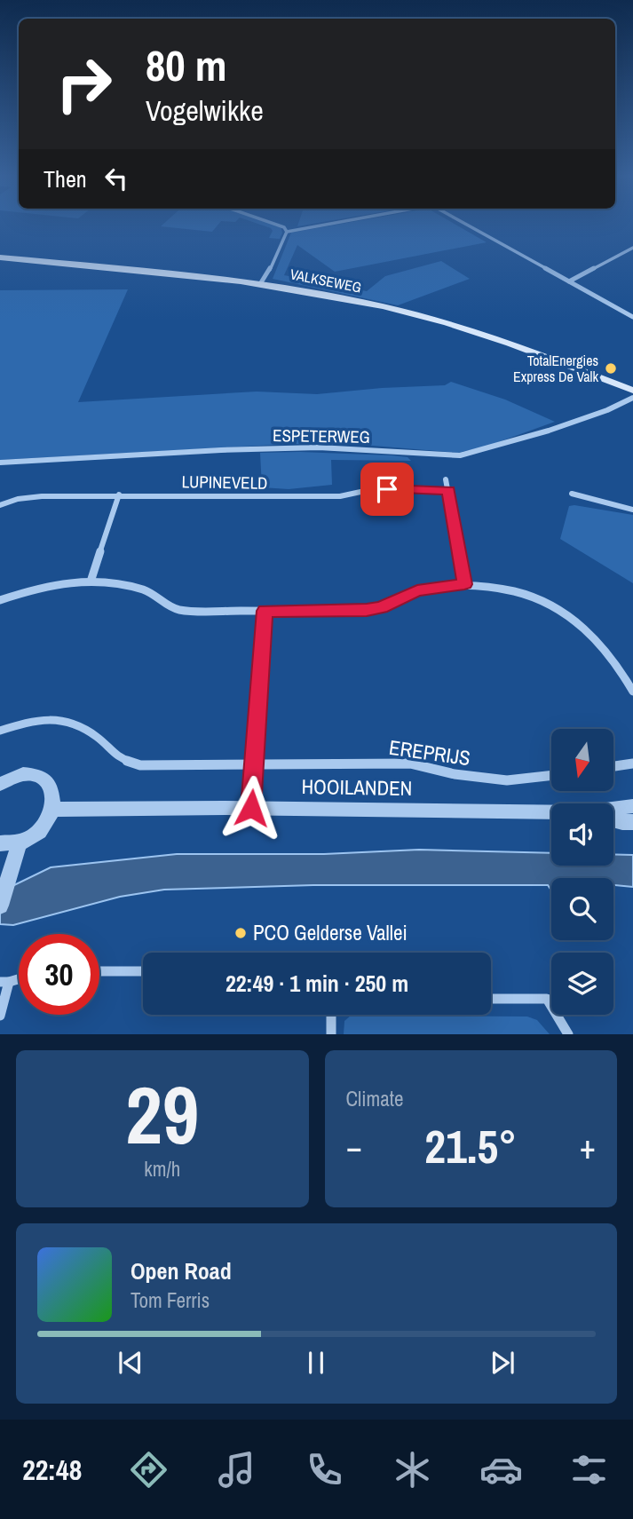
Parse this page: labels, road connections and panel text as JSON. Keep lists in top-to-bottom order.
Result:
{
  "streets": {
    "main road": ["VALKSEWEG"],
    "street": [
      "ESPETERWEG",
      "LUPINEVELD",
      "EREPRIJS",
      "HOOILANDEN"
    ]
  },
  "places": ["TotalEnergies Express De Valk", "PCO Gelderse Vallei"],
  "north": "bottom",
  "page": {
    "turn": ["80 m", "Vogelwikke"],
    "then": "Then",
    "limit": "30",
    "trip": "22:49 · 1 min · 250 m",
    "tile": [
      ["29", "km/h"],
      "Climate"
    ],
    "heat": ["−", "21.5°", "+"],
    "song": ["Open Road", "Tom Ferris"],
    "tabs": "22:48"
  }
}
